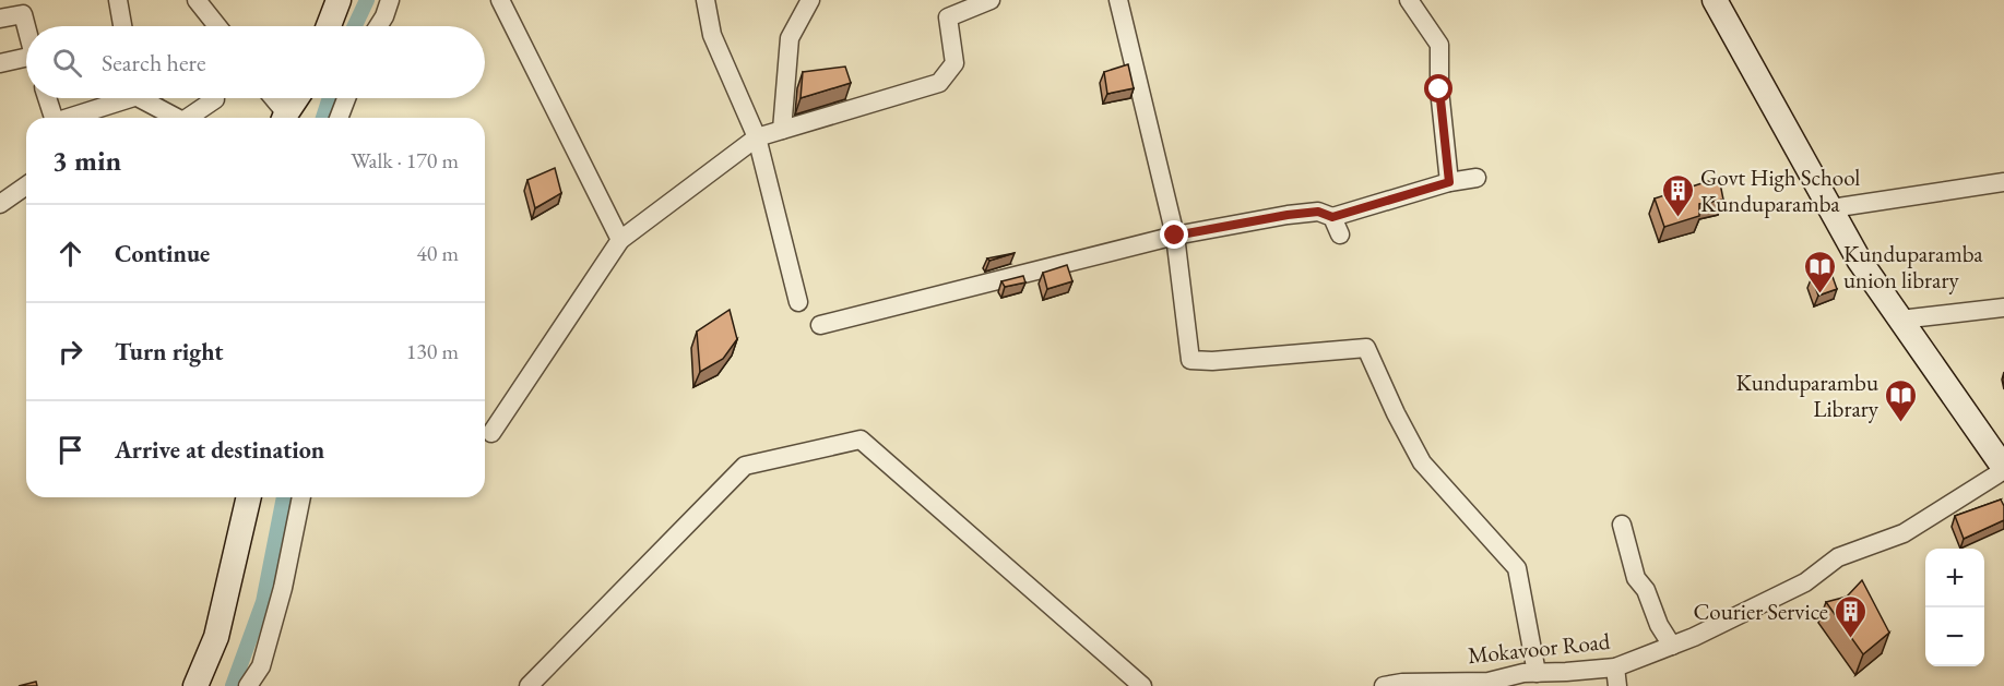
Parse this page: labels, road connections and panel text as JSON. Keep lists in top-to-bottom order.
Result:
{
  "streets": {
    "street": ["Mokavoor Road"]
  },
  "places": {
    "building": ["Govt High School Kunduparamba", "Courier Service"],
    "library": ["Kunduparamba union library", "Kunduparambu Library"]
  },
  "page": {
    "search": "Search here",
    "heading": ["3 min", "Walk · 170 m"],
    "list": [
      ["Continue", "40 m"],
      ["Turn right", "130 m"],
      "Arrive at destination"
    ],
    "map_buttons": ["+", "−"]
  }
}
